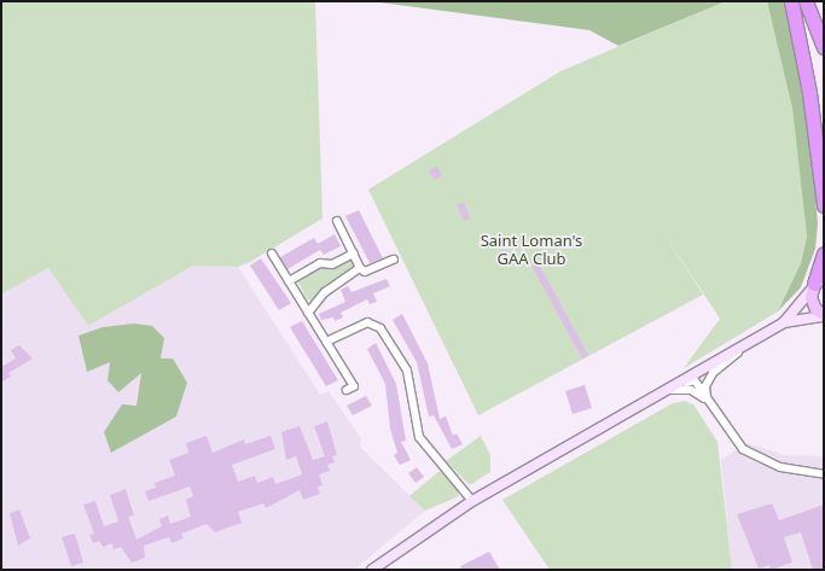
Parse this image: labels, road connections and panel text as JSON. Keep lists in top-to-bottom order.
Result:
{
  "parks": ["Saint Loman's GAA Club"]
}
